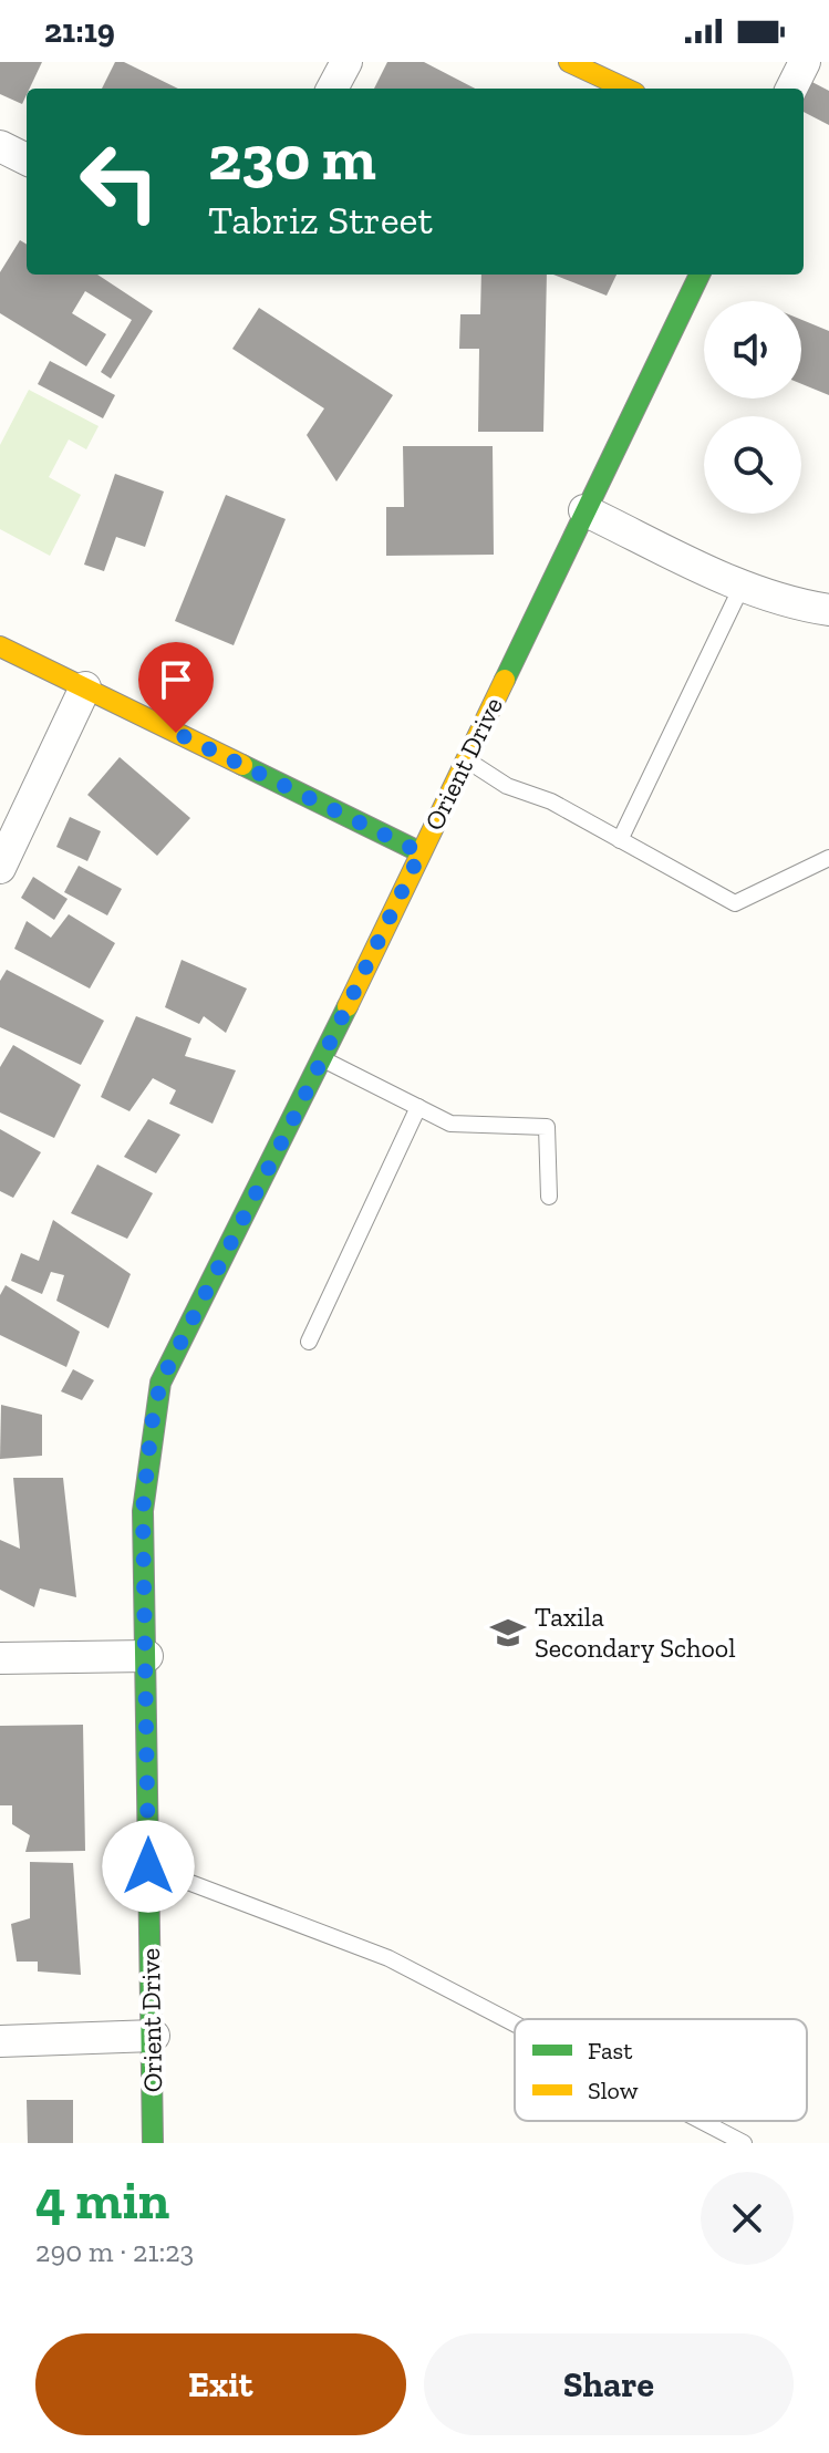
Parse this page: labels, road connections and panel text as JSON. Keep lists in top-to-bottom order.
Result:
{
  "streets": {
    "street": ["Orient Drive"]
  },
  "places": {
    "school or university": ["Taxila Secondary School"]
  },
  "legend": ["Fast", "Slow"],
  "page": {
    "status": "21:19",
    "turn": ["230 m", "Tabriz Street"],
    "heading": ["4 min", "290 m · 21:23"],
    "buttons": ["Exit", "Share"]
  }
}
